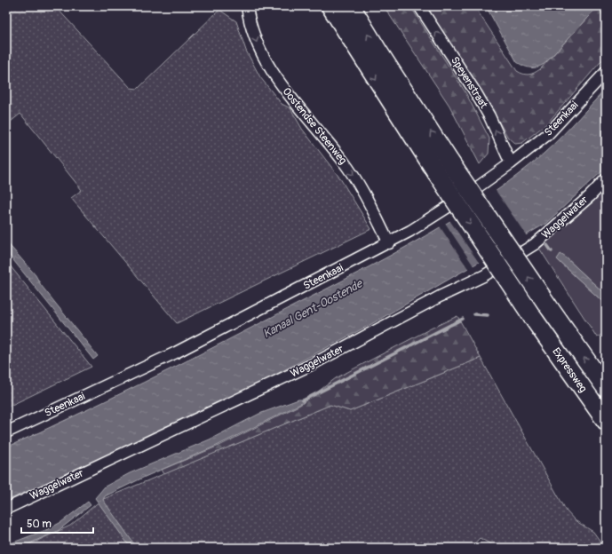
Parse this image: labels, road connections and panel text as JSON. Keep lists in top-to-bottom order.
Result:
{
  "streets": {
    "highway": ["Expressweg"],
    "street": [
      "Speyenstraat",
      "Steenkaai",
      "Oostendse Steenweg",
      "Waggelwater"
    ]
  },
  "crossings": [
    ["Speyenstraat", "Steenkaai"],
    ["Steenkaai", "Oostendse Steenweg"]
  ],
  "one_way": ["Speyenstraat", "Oostendse Steenweg"],
  "water": ["Kanaal Gent-Oostende"],
  "scale_bar": "50 m"
}
